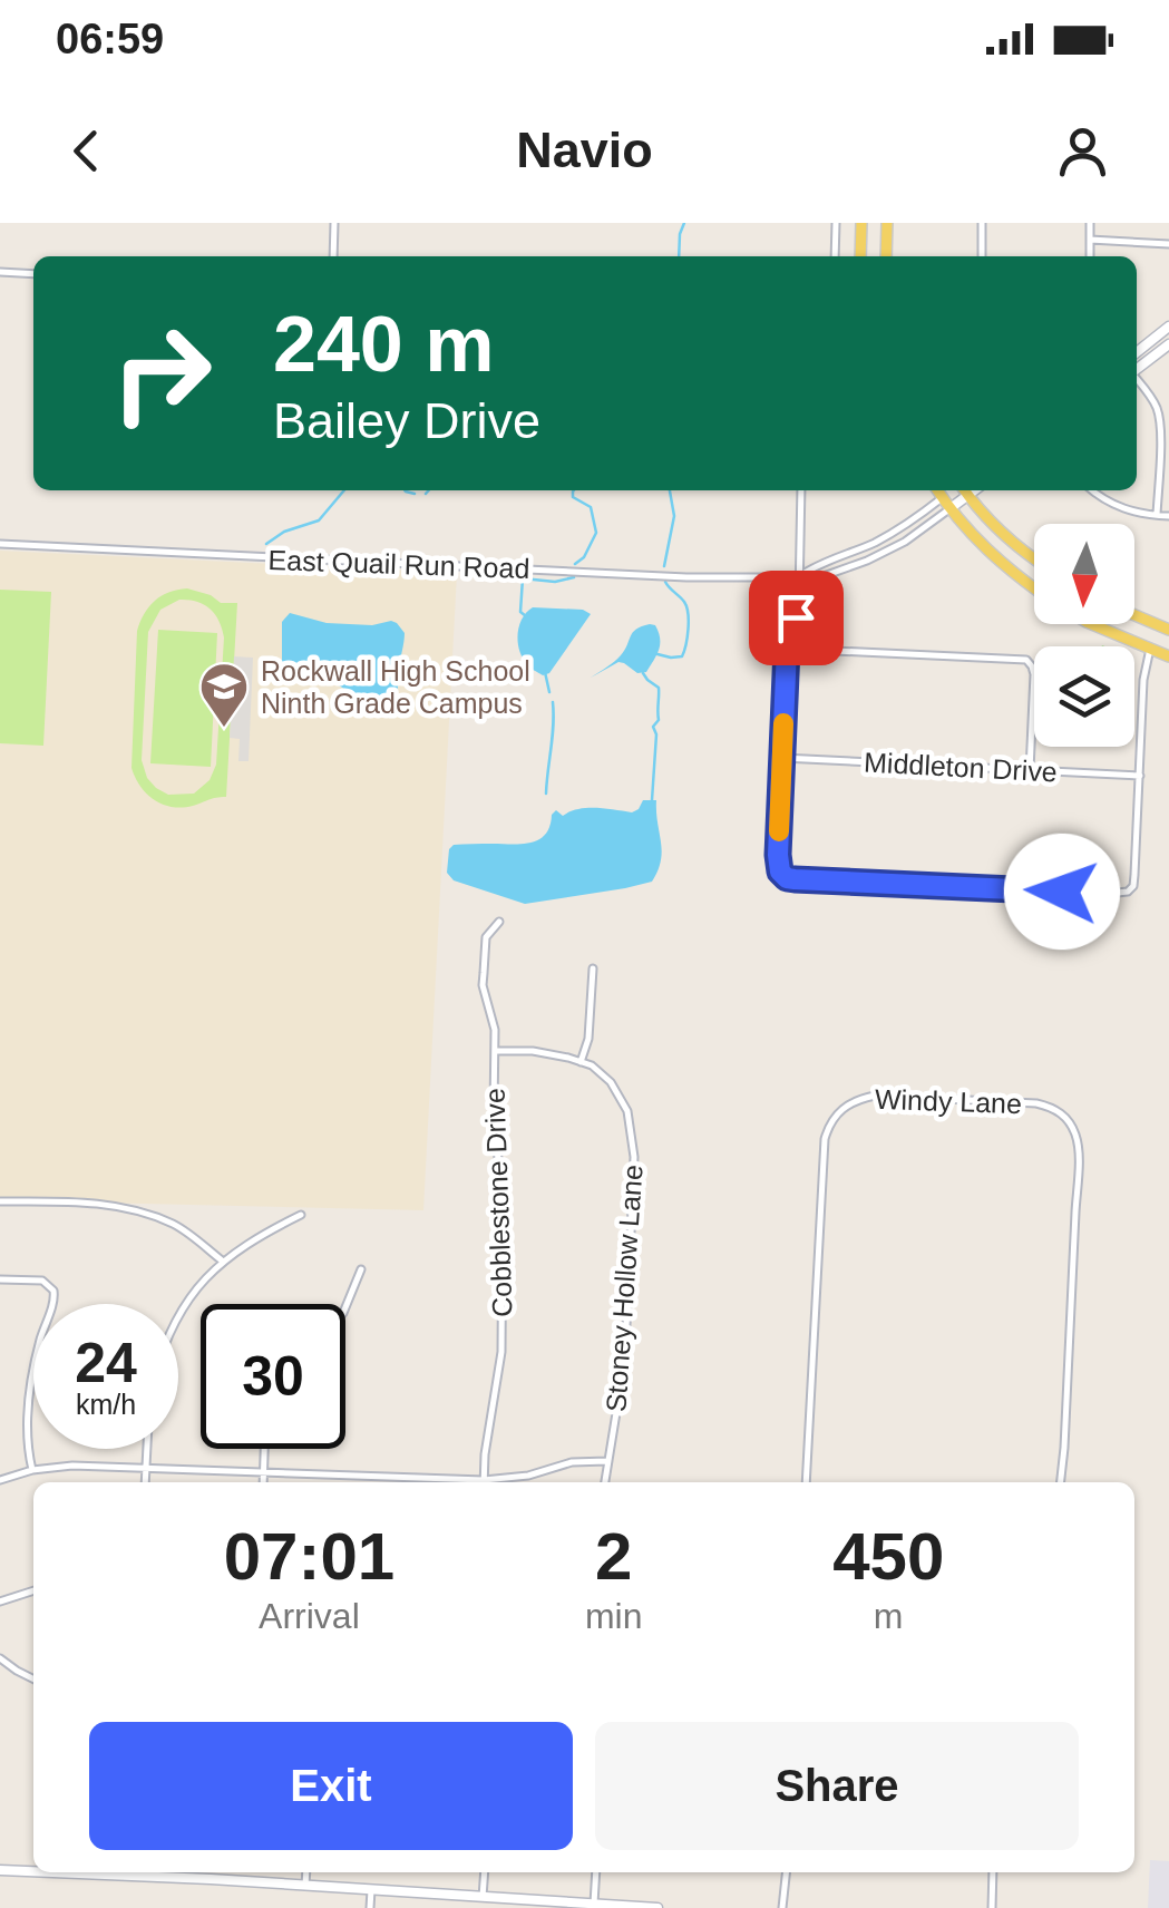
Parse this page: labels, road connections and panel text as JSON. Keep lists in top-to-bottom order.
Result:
{
  "streets": {
    "main road": ["East Quail Run Road"],
    "street": [
      "Middleton Drive",
      "Windy Lane",
      "Cobblestone Drive",
      "Stoney Hollow Lane"
    ]
  },
  "places": {
    "school or university": ["Rockwall High School Ninth Grade Campus"]
  },
  "north": "bottom",
  "page": {
    "status": "06:59",
    "header": "Navio",
    "turn": ["240 m", "Bailey Drive"],
    "speed": "24 km/h",
    "limit": "30",
    "eta": [
      "07:01",
      "Arrival",
      "2",
      "min",
      "450",
      "m"
    ],
    "buttons": ["Exit", "Share"]
  }
}
